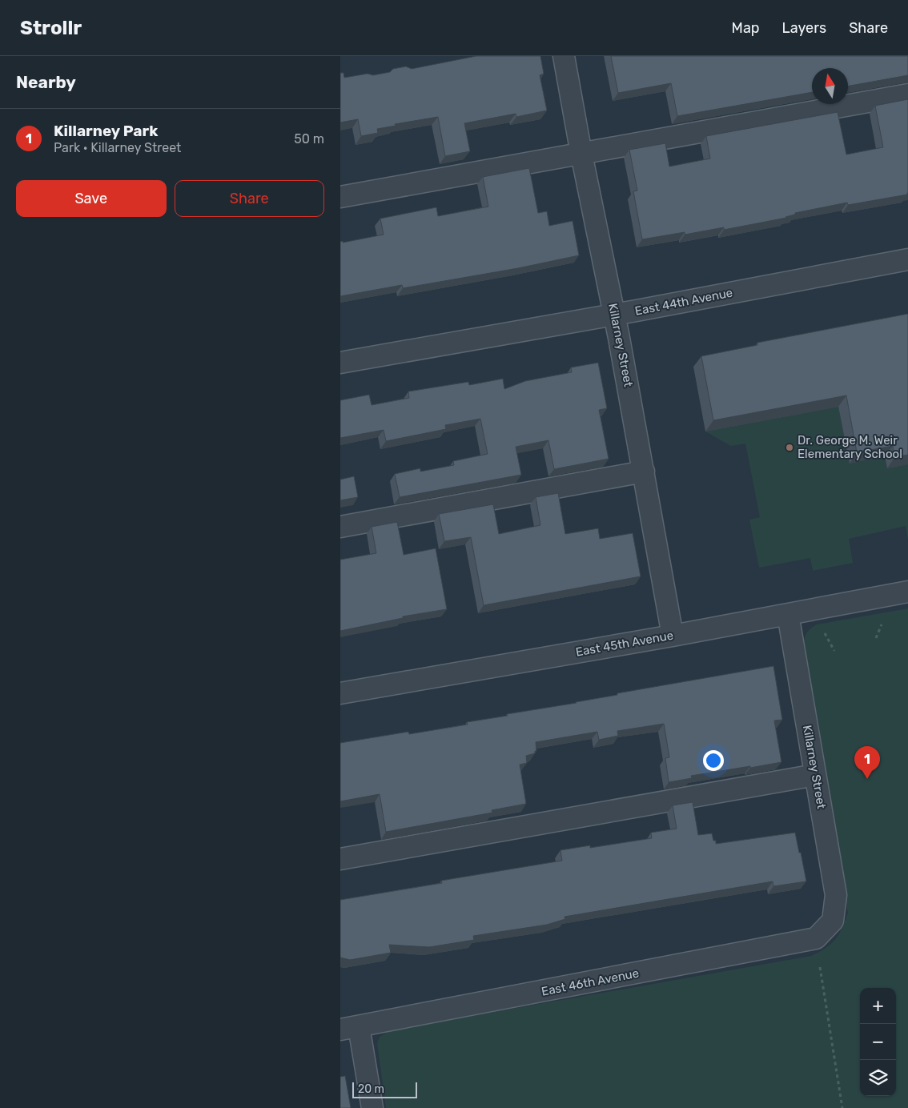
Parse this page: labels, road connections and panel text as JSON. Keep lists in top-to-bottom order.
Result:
{
  "streets": {
    "street": [
      "East 44th Avenue",
      "Killarney Street",
      "East 45th Avenue",
      "East 46th Avenue"
    ]
  },
  "crossings": [
    ["East 44th Avenue", "Killarney Street"],
    ["Killarney Street", "East 45th Avenue"],
    ["Killarney Street", "East 46th Avenue"]
  ],
  "places": ["Dr. George M. Weir Elementary School"],
  "scale_bar": "20 m",
  "north": "top",
  "page": {
    "header": "Strollr",
    "nav": ["Map", "Layers", "Share"],
    "heading": "Nearby",
    "list": [
      {
        "mark": "1",
        "name": "Killarney Park",
        "note": "Park · Killarney Street",
        "value": "50 m"
      }
    ],
    "buttons": ["Save", "Share"],
    "pins": "1",
    "map_buttons": ["+", "−"],
    "scale": "20 m"
  }
}
